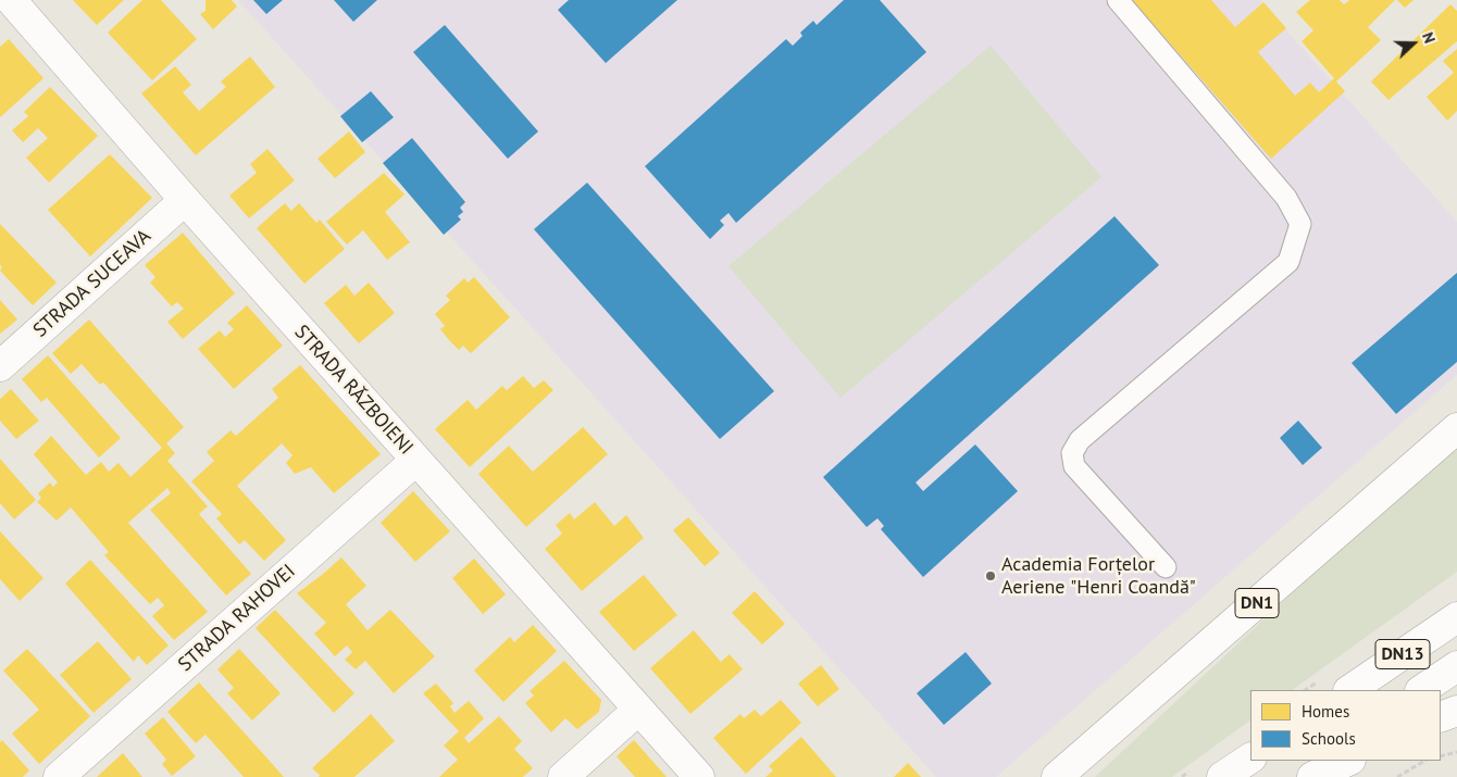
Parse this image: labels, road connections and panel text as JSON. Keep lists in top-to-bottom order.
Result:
{
  "streets": {
    "street": [
      "STRADA SUCEAVA",
      "STRADA RĂZBOIENI",
      "DN1",
      "STRADA RAHOVEI",
      "DN13"
    ]
  },
  "crossings": [
    ["STRADA SUCEAVA", "STRADA RĂZBOIENI"],
    ["STRADA RĂZBOIENI", "STRADA RAHOVEI"]
  ],
  "places": ["Academia Forțelor Aeriene \"Henri Coandă\""],
  "legend": ["Homes", "Schools"],
  "north": "right"
}
